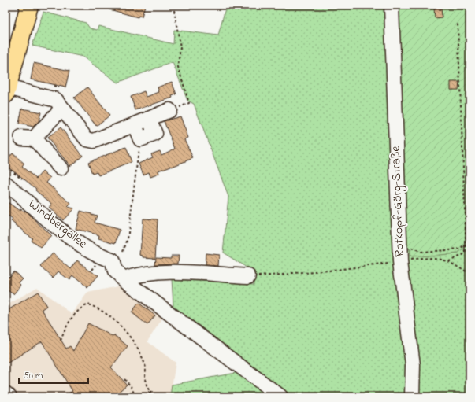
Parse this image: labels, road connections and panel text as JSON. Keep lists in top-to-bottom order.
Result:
{
  "streets": {
    "street": ["Rotkopf-Görg-Straße", "Windbergallee"]
  },
  "scale_bar": "50 m"
}
